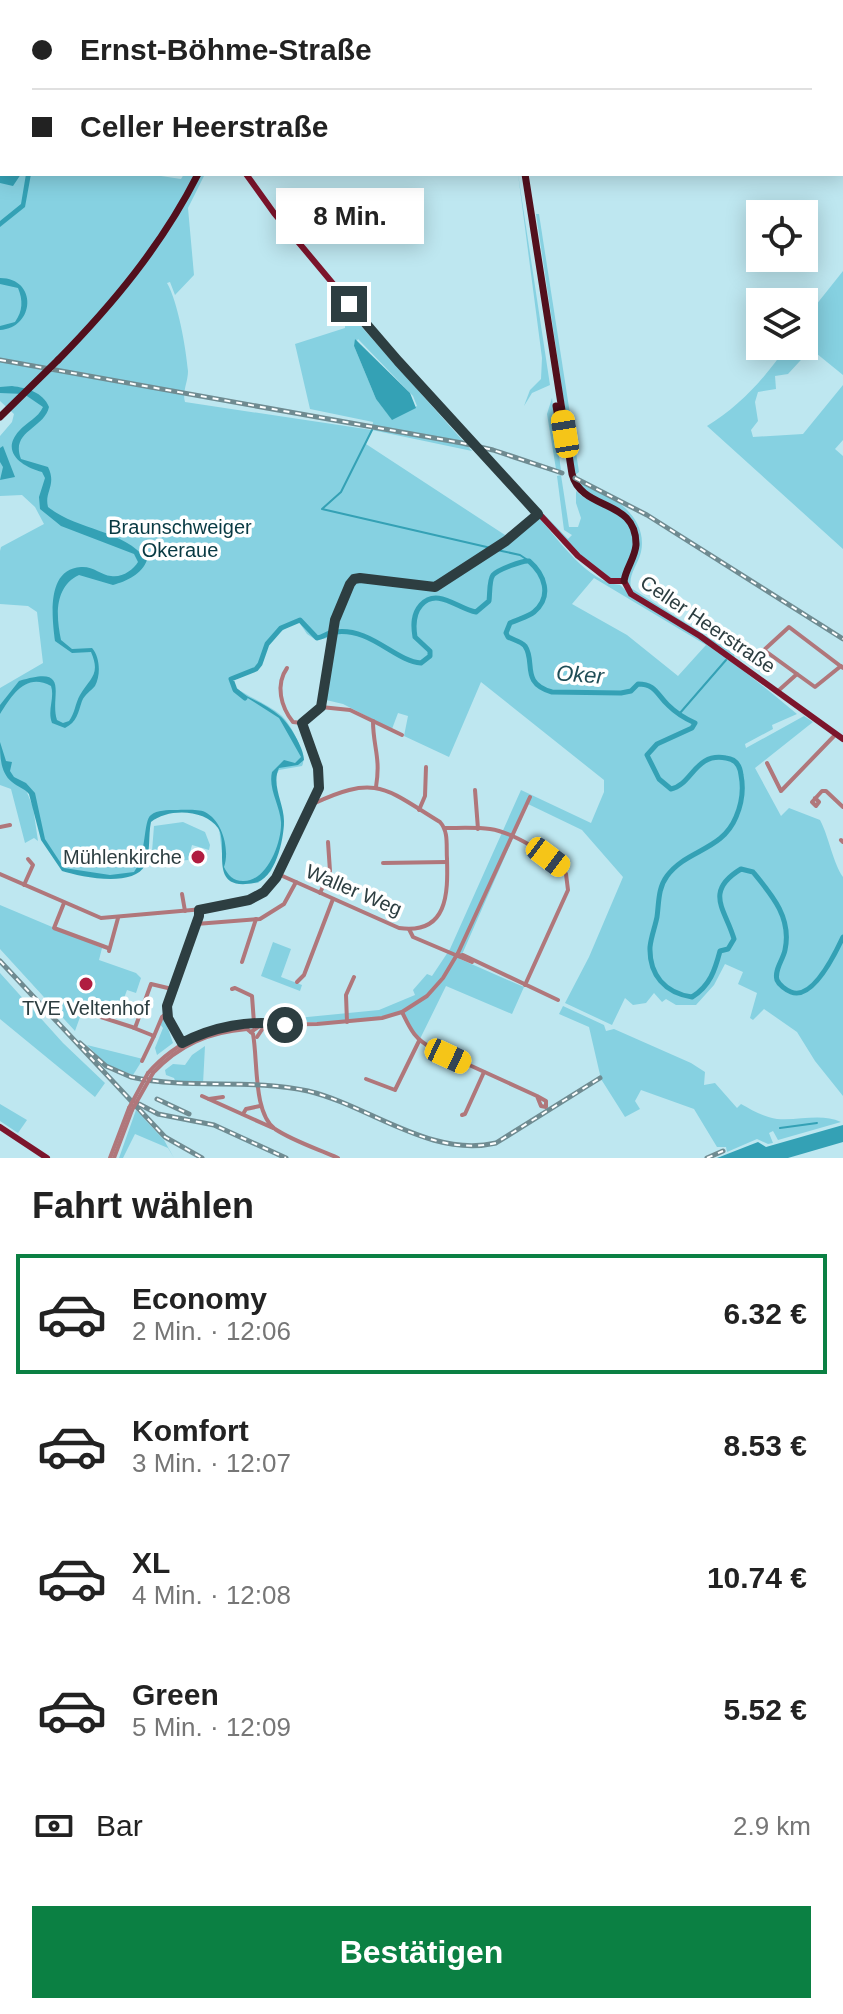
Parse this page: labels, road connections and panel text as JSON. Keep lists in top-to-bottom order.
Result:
{
  "streets": {
    "main road": ["Celler Heerstraße"],
    "street": ["Waller Weg"]
  },
  "water": ["Oker"],
  "parks": ["Braunschweiger Okeraue"],
  "places": ["Mühlenkirche", "TVE Veltenhof"],
  "page": {
    "banner": ["Ernst-Böhme-Straße", "Celler Heerstraße"],
    "bubble": "8 Min.",
    "heading": "Fahrt wählen",
    "list": [
      {
        "name": "Economy",
        "note": "2 Min. · 12:06",
        "value": "6.32 €"
      },
      {
        "name": "Komfort",
        "note": "3 Min. · 12:07",
        "value": "8.53 €"
      },
      {
        "name": "XL",
        "note": "4 Min. · 12:08",
        "value": "10.74 €"
      },
      {
        "name": "Green",
        "note": "5 Min. · 12:09",
        "value": "5.52 €"
      }
    ],
    "pay": ["Bar", "2.9 km"],
    "buttons": "Bestätigen"
  }
}
